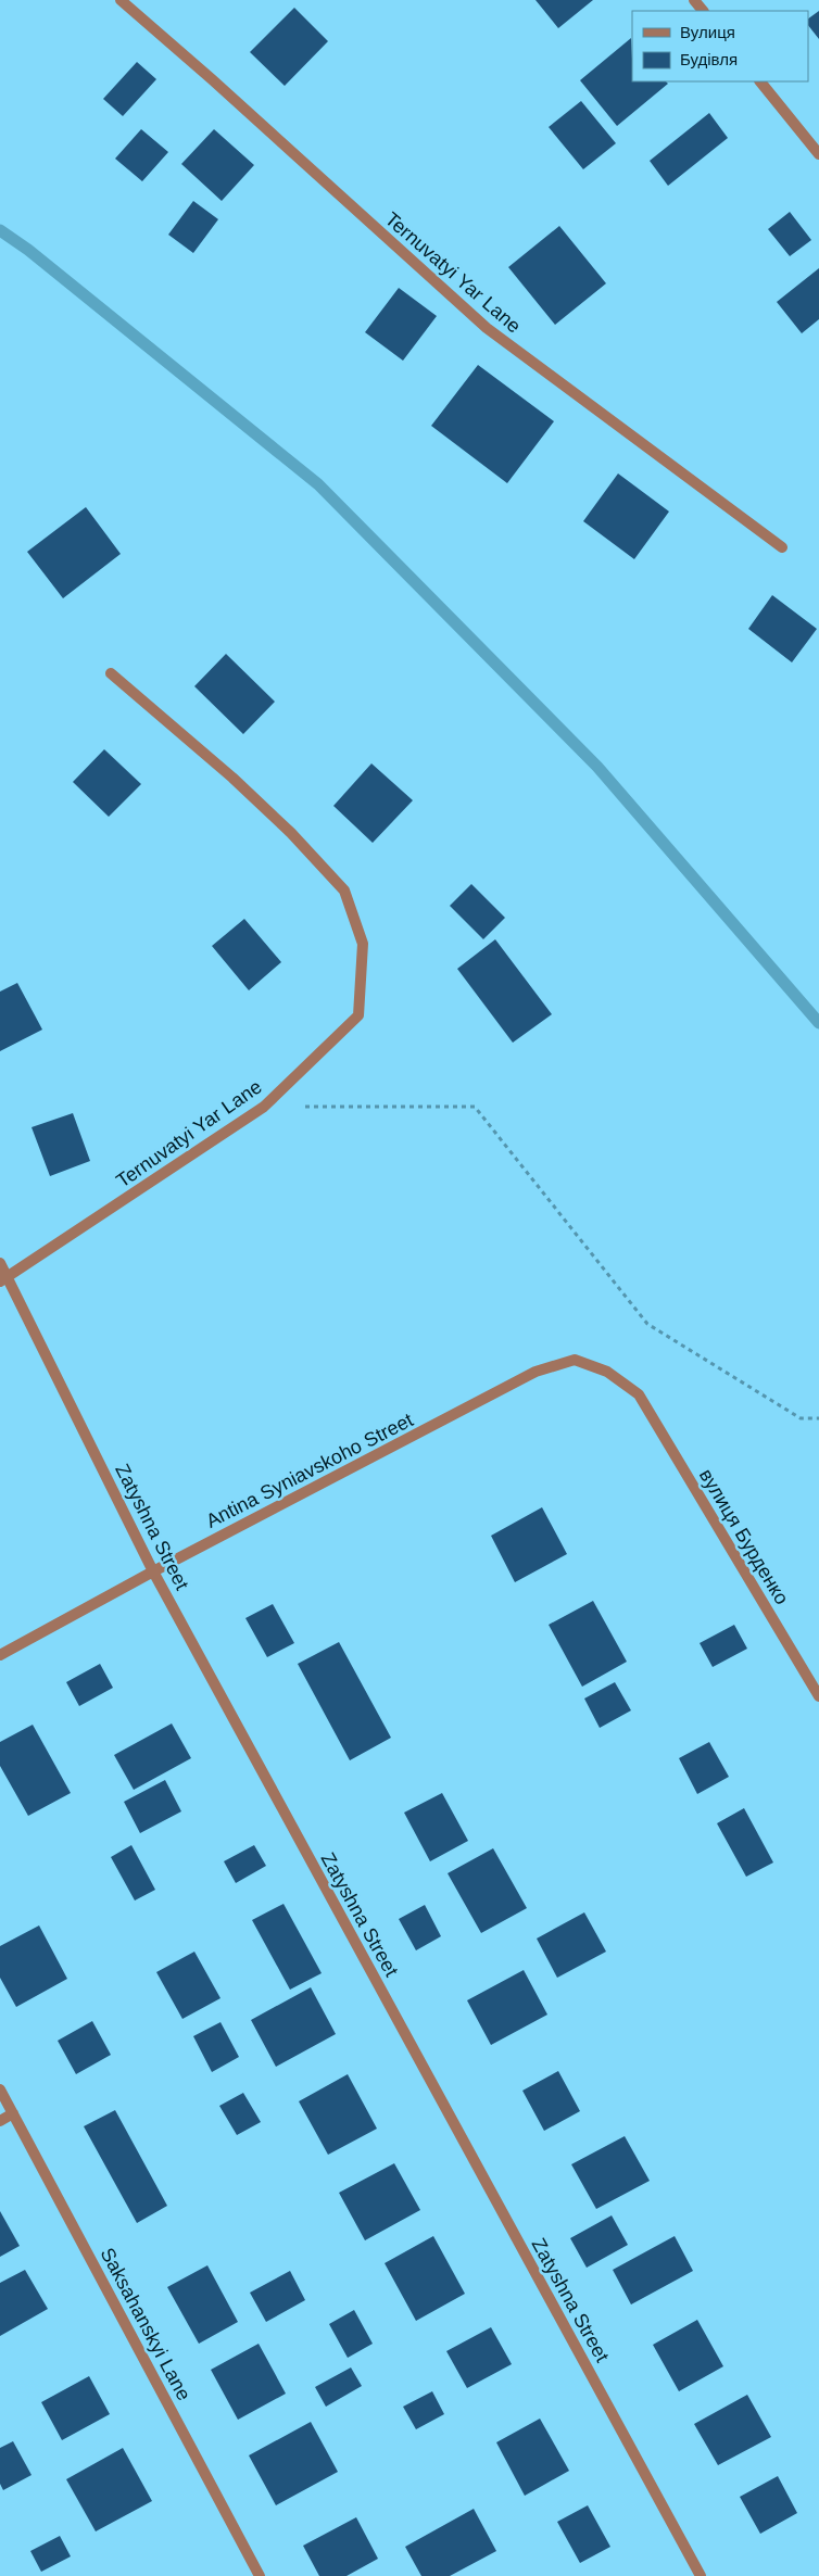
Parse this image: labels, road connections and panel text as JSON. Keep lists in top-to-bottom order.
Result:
{
  "streets": {
    "street": [
      "Ternuvatyi Yar Lane",
      "Antina Syniavskoho Street",
      "Zatyshna Street",
      "вулиця Бурденко",
      "Saksahanskyi Lane"
    ]
  },
  "crossings": [
    ["Ternuvatyi Yar Lane", "Zatyshna Street"],
    ["Antina Syniavskoho Street", "Zatyshna Street"],
    ["Antina Syniavskoho Street", "вулиця Бурденко"]
  ],
  "legend": ["Вулиця", "Будівля"]
}
